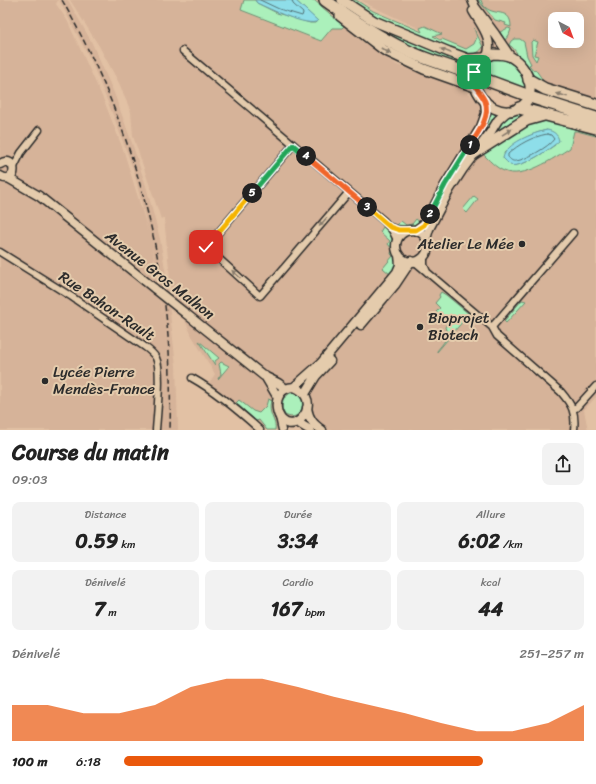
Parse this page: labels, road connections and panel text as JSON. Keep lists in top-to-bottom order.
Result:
{
  "streets": {
    "main road": ["Avenue Gros Malhon"],
    "street": ["Rue Bahon-Rault"]
  },
  "places": ["Atelier Le Mée", "Bioprojet Biotech", "Lycée Pierre Mendès-France"],
  "north": "bottom right",
  "page": {
    "pins": [
      "1",
      "4",
      "5",
      "3",
      "2"
    ],
    "heading": ["Course du matin", "09:03"],
    "stats": [
      ["Distance", "0.59 km"],
      ["Durée", "3:34"],
      ["Allure", "6:02 /km"],
      ["Dénivelé", "7 m"],
      ["Cardio", "167 bpm"],
      ["kcal", "44"]
    ],
    "chart": ["Dénivelé", "251–257 m"],
    "list": [
      {
        "name": "100 m",
        "note": "6:18"
      }
    ]
  }
}
